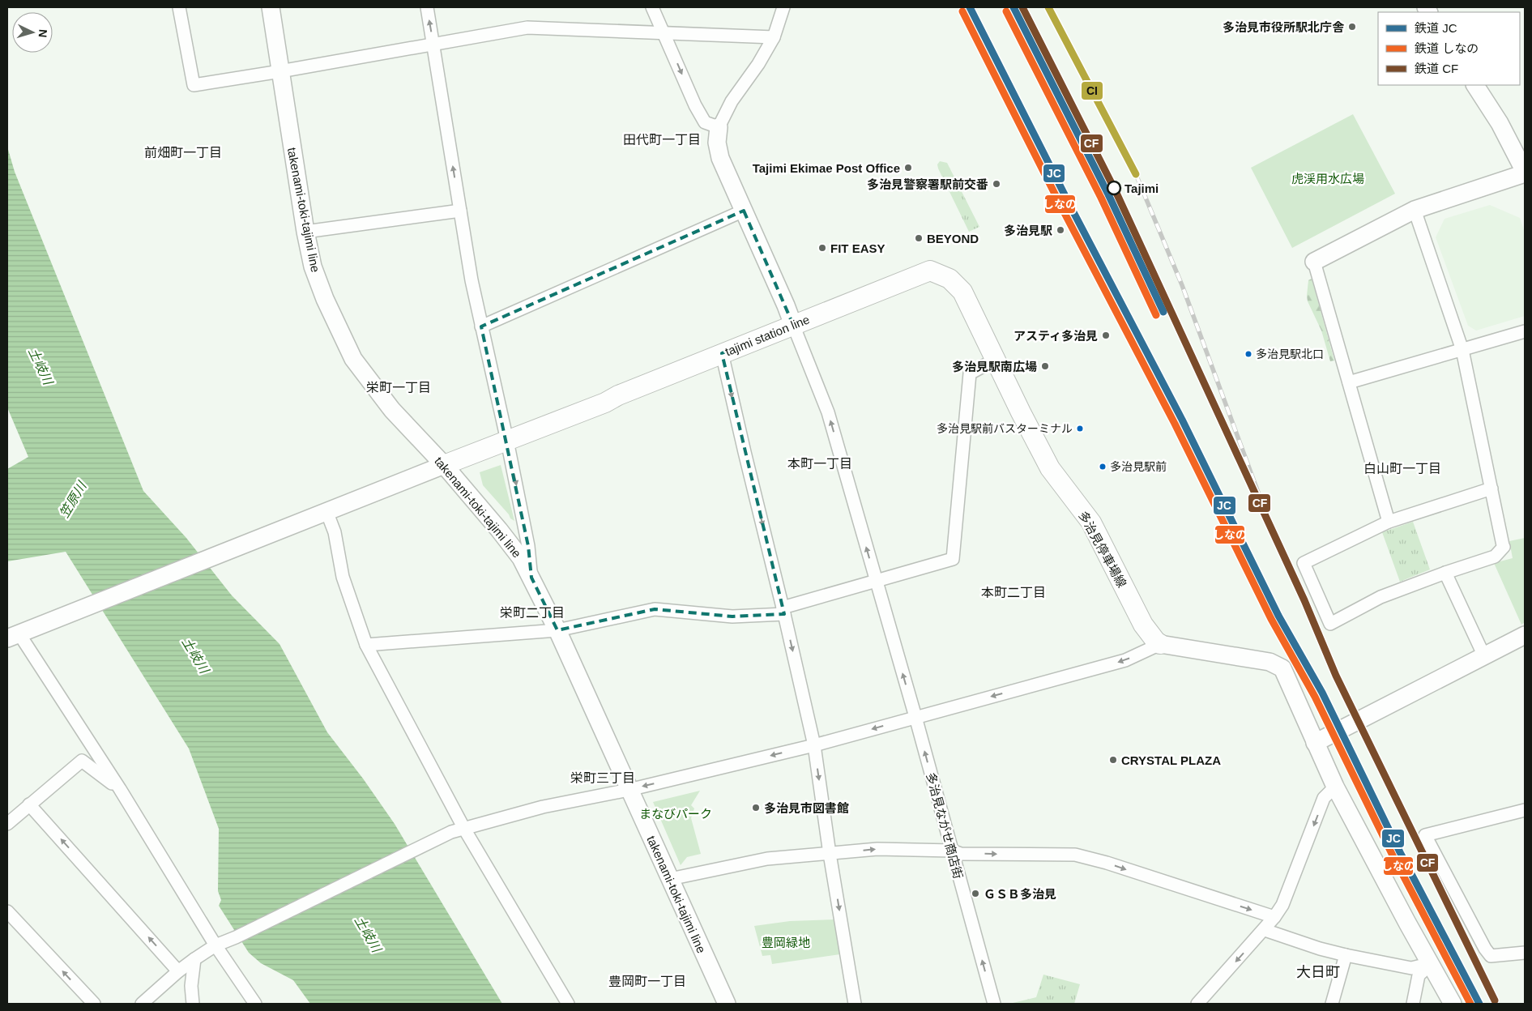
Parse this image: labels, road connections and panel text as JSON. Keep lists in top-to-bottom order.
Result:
{
  "streets": {
    "main road": ["tajimi station line", "多治見停車場線"],
    "street": ["takenami-toki-tajimi line", "多治見ながせ商店街"]
  },
  "crossings": [
    ["takenami-toki-tajimi line", "tajimi station line"],
    ["tajimi station line", "多治見停車場線"],
    ["tajimi station line", "多治見ながせ商店街"]
  ],
  "districts": [
    "田代町一丁目",
    "前畑町一丁目",
    "栄町一丁目",
    "本町一丁目",
    "白山町一丁目",
    "本町二丁目",
    "栄町二丁目",
    "栄町三丁目",
    "大日町",
    "豊岡町一丁目"
  ],
  "water": ["土岐川", "笠原川"],
  "parks": ["虎渓用水広場", "まなびパーク", "豊岡緑地"],
  "places": [
    "多治見市役所駅北庁舎",
    "Tajimi Ekimae Post Office",
    "多治見警察署駅前交番",
    "Tajimi",
    "多治見駅",
    "BEYOND",
    "FIT EASY",
    "アスティ多治見",
    "多治見駅北口",
    "多治見駅南広場",
    "多治見駅前バスターミナル",
    "多治見駅前",
    "CRYSTAL PLAZA",
    "多治見市図書館",
    "ＧＳＢ多治見"
  ],
  "lines": [
    "rail line JC",
    "rail line CF",
    "transit line CI",
    "rail line しなの"
  ],
  "legend": ["鉄道 JC", "鉄道 しなの", "鉄道 CF"],
  "north": "right"
}
